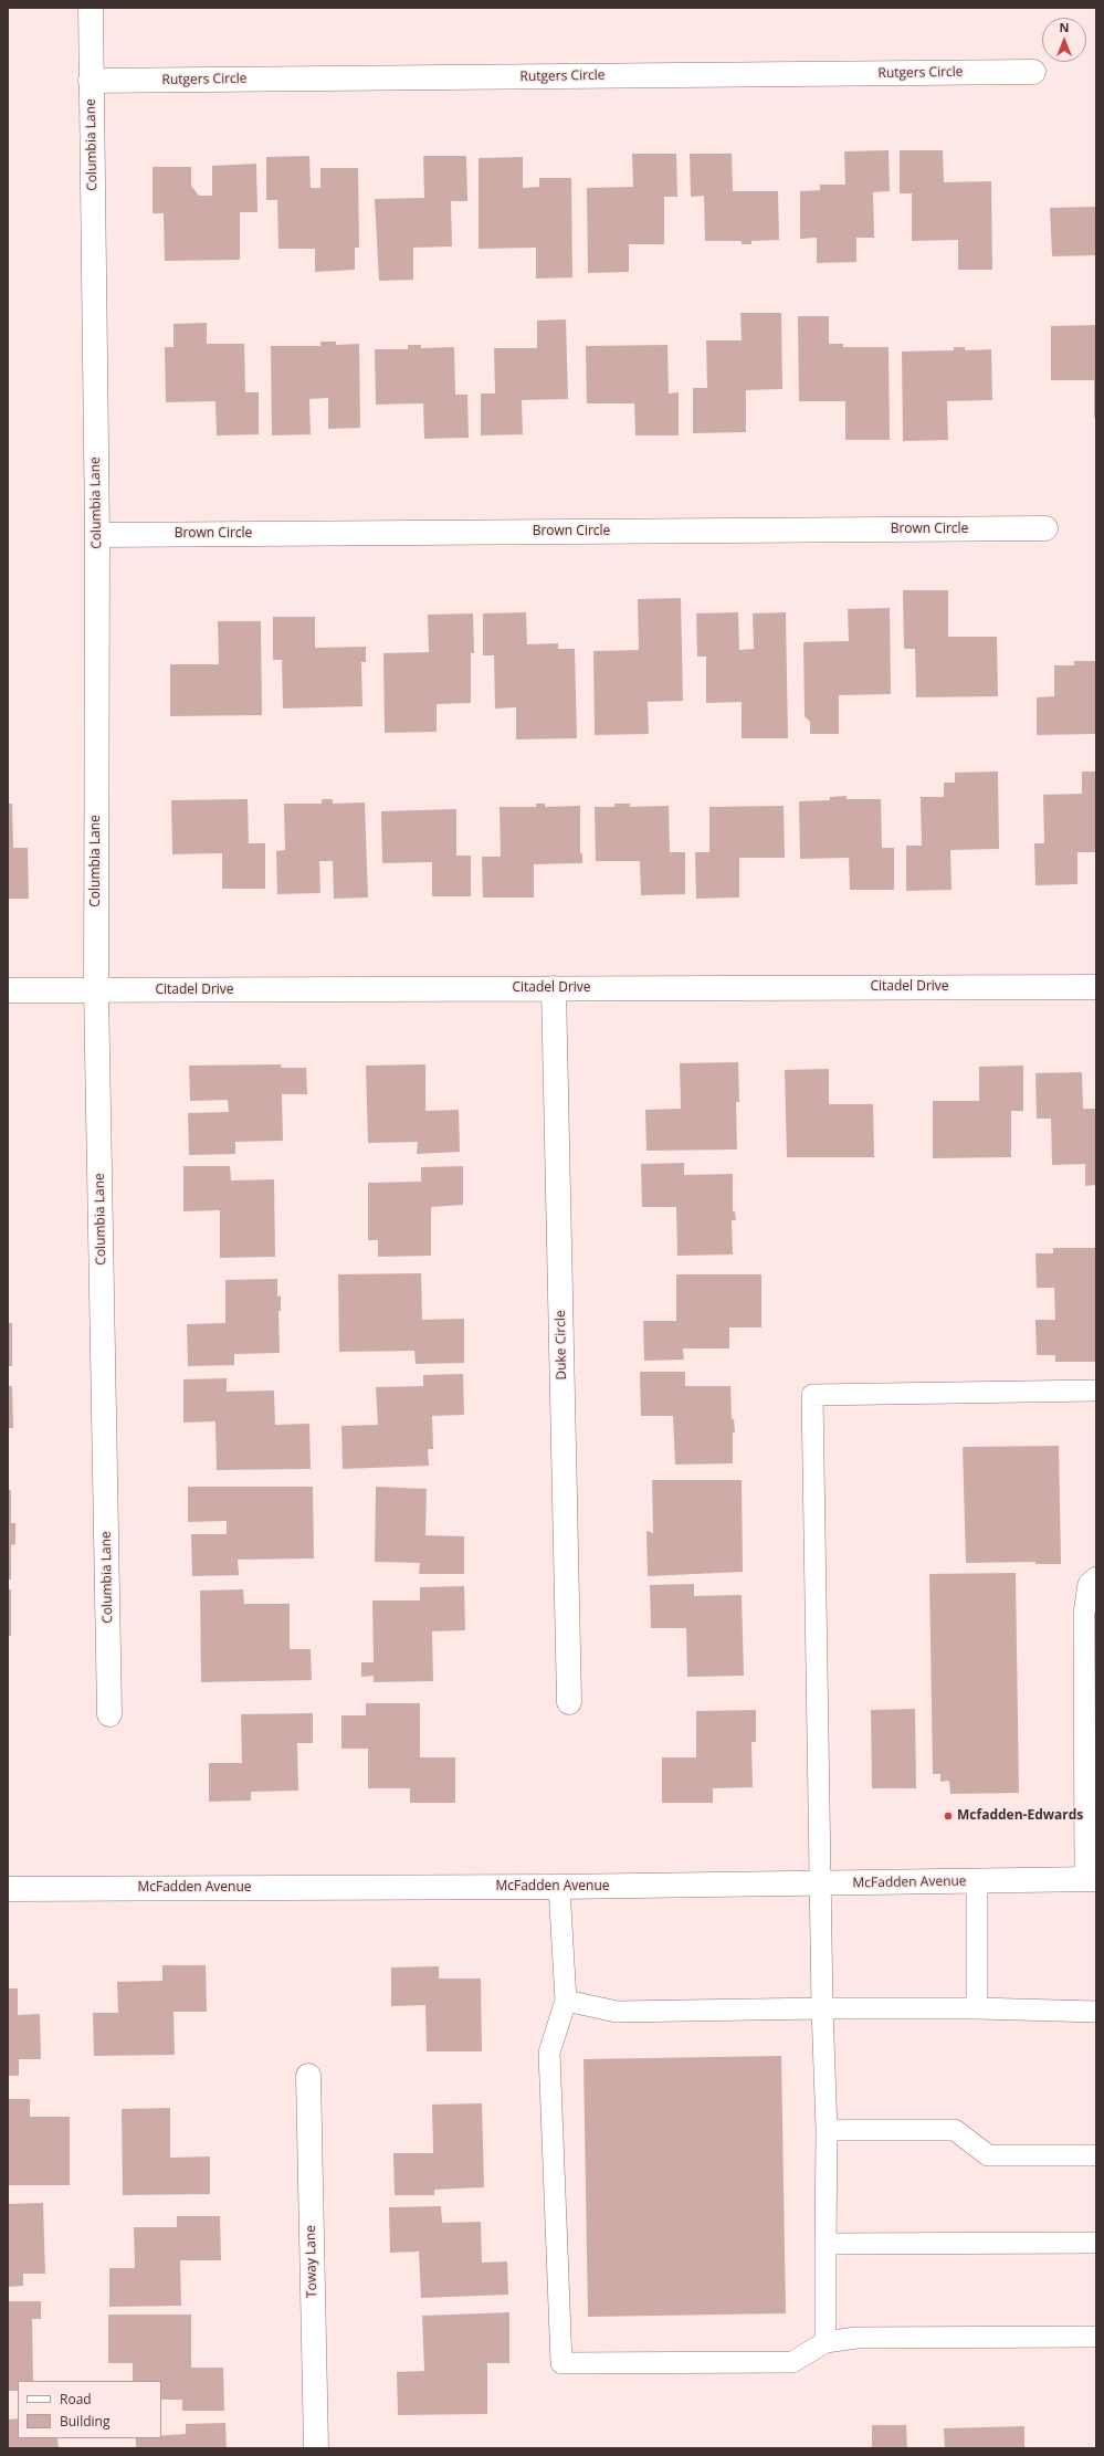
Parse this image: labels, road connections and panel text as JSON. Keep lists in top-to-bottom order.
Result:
{
  "streets": {
    "street": [
      "Rutgers Circle",
      "Columbia Lane",
      "Brown Circle",
      "Citadel Drive",
      "Duke Circle",
      "McFadden Avenue",
      "Toway Lane"
    ]
  },
  "crossings": [
    ["Rutgers Circle", "Columbia Lane"],
    ["Columbia Lane", "Brown Circle"],
    ["Columbia Lane", "Citadel Drive"],
    ["Citadel Drive", "Duke Circle"]
  ],
  "places": ["Mcfadden-Edwards"],
  "legend": ["Road", "Building"],
  "north": "top"
}
